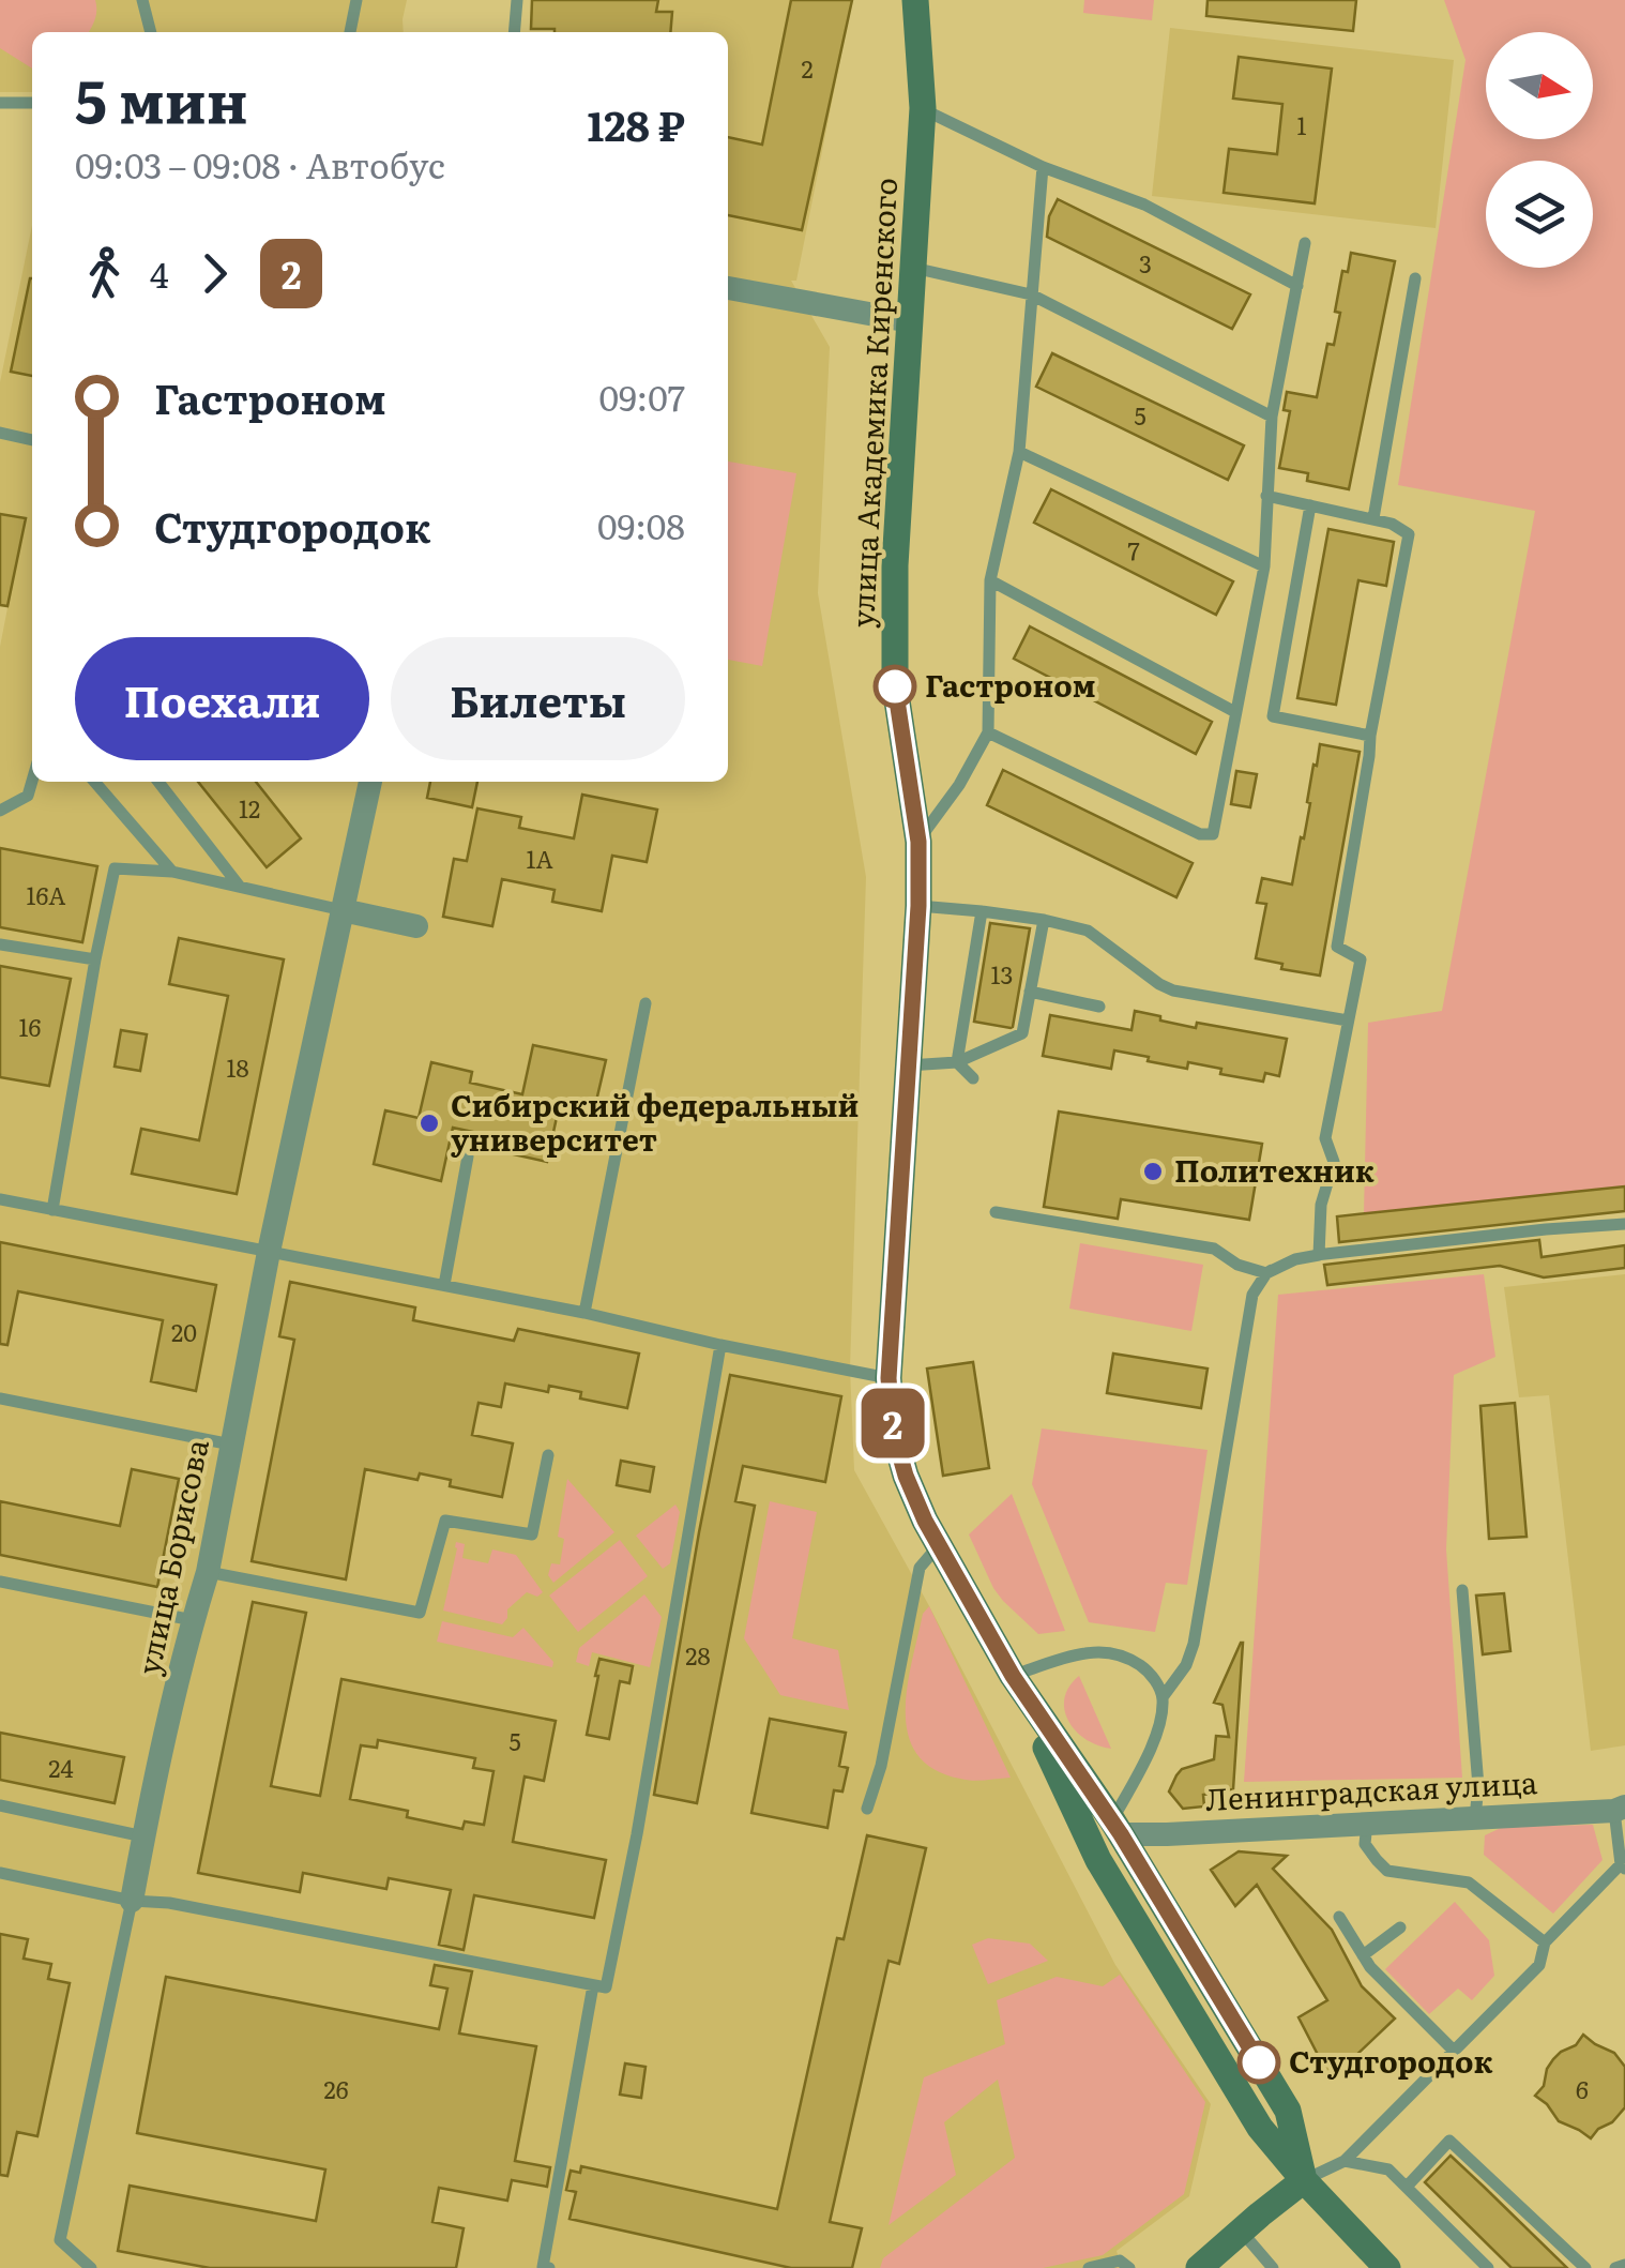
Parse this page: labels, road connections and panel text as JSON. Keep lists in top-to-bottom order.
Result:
{
  "streets": {
    "main road": ["улица Академика Киренского"],
    "street": ["улица Борисова", "Ленинградская улица"]
  },
  "crossings": [
    ["улица Академика Киренского", "Ленинградская улица"]
  ],
  "places": [
    "Гастроном",
    "Сибирский федеральный университет",
    "Политехник",
    "Студгородок"
  ],
  "lines": ["bus line 2"],
  "house_numbers": [
    "2",
    "1",
    "3",
    "5",
    "7",
    "12",
    "1А",
    "16А",
    "13",
    "16",
    "18",
    "20",
    "28",
    "5",
    "24",
    "26",
    "6"
  ],
  "north": "right",
  "page": {
    "on_map": "2",
    "heading": ["5 мин", "09:03 – 09:08 · Автобус", "128 ₽"],
    "legs": ["4", "2"],
    "list": [
      {
        "name": "Гастроном",
        "value": "09:07"
      },
      {
        "name": "Студгородок",
        "value": "09:08"
      }
    ],
    "buttons": ["Поехали", "Билеты"]
  }
}
